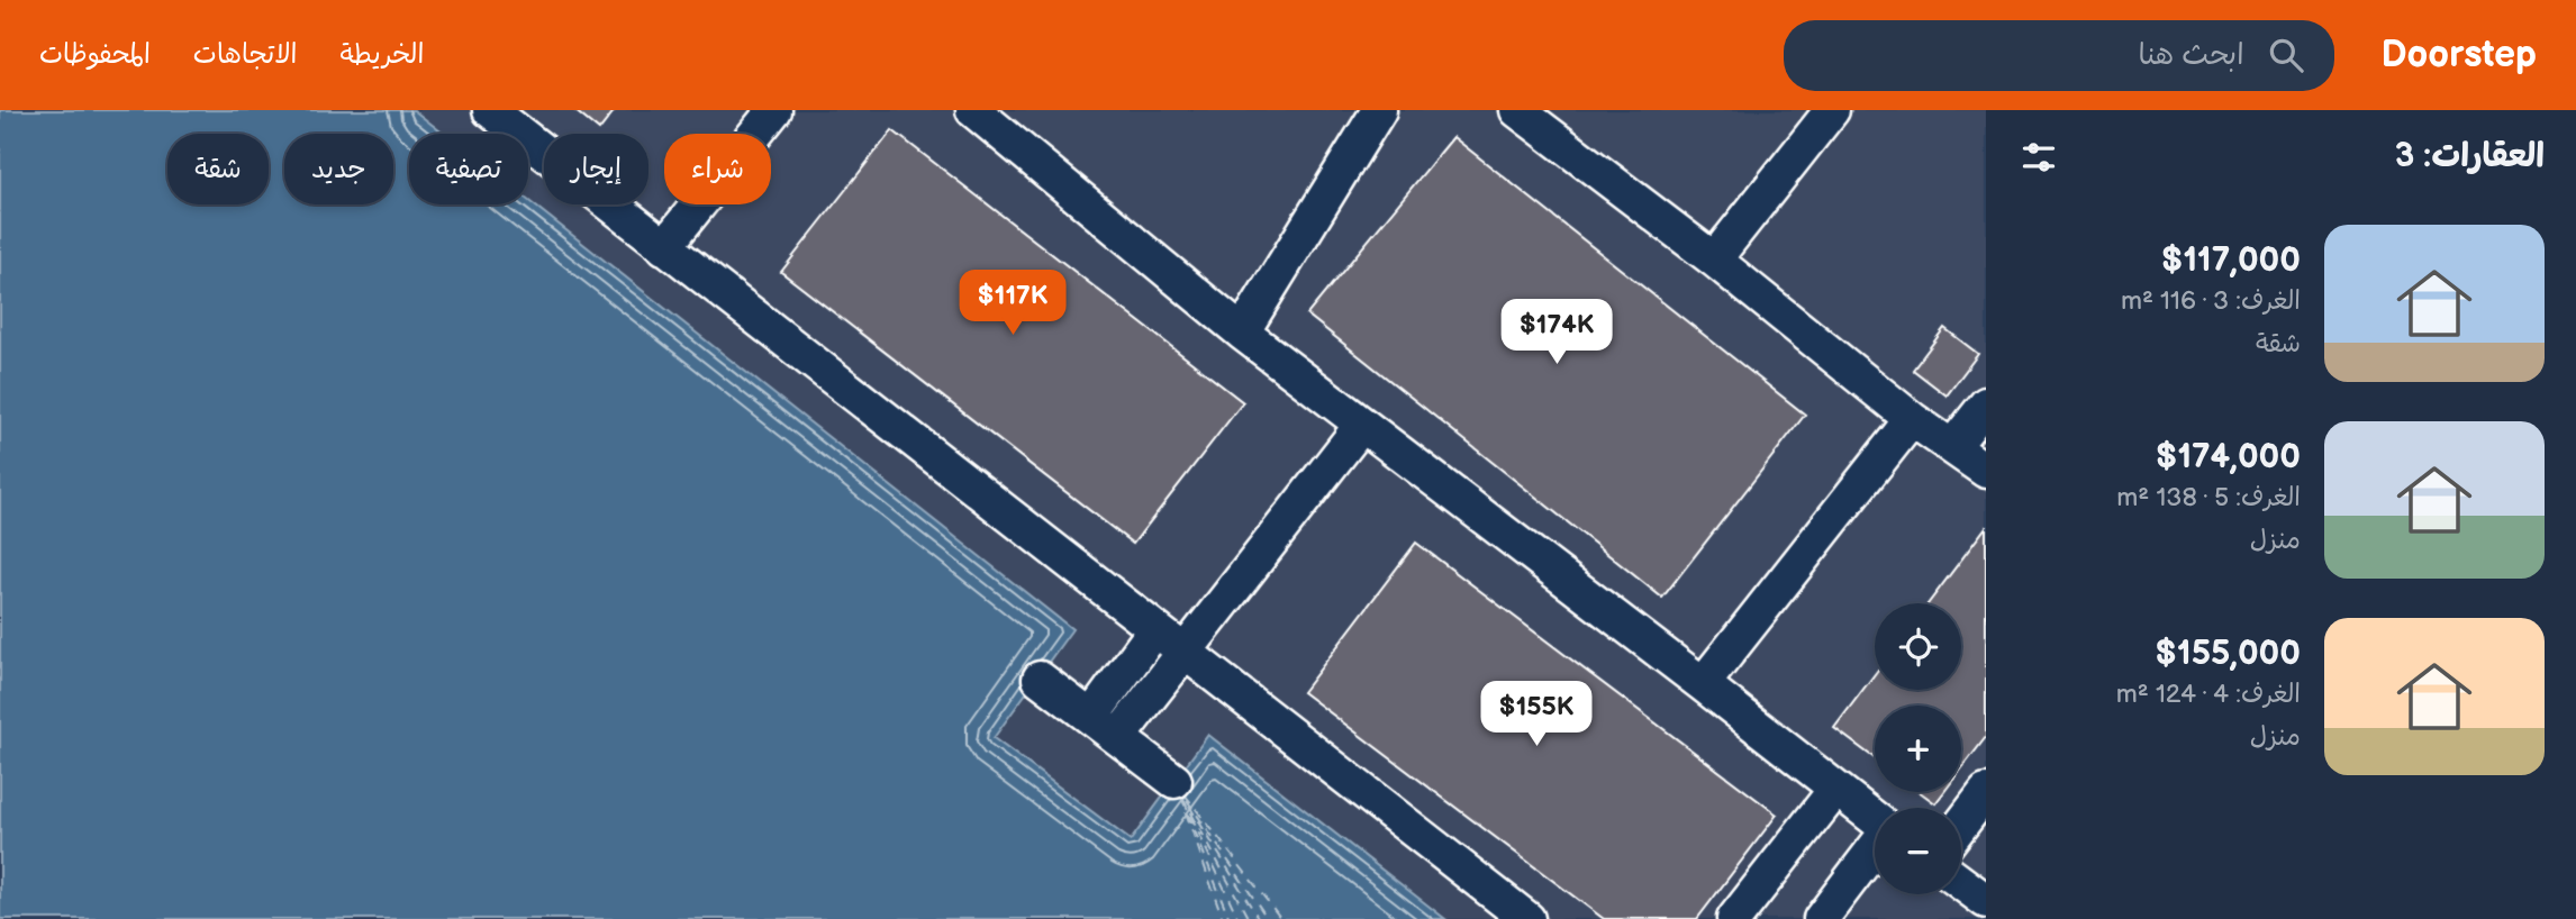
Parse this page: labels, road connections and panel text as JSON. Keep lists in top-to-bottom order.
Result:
{
  "page": {
    "header": "Doorstep",
    "search": "ابحث هنا",
    "nav": ["الخريطة", "الاتجاهات", "المحفوظات"],
    "heading": "العقارات: 3",
    "chip": [
      "شراء",
      "إيجار",
      "تصفية",
      "جديد",
      "شقة"
    ],
    "list": [
      {
        "name": "$117,000",
        "note": "الغرف: 3 · 116 m² · شقة"
      },
      {
        "name": "$174,000",
        "note": "الغرف: 5 · 138 m² · منزل"
      },
      {
        "name": "$155,000",
        "note": "الغرف: 4 · 124 m² · منزل"
      }
    ],
    "price": ["$117K", "$174K", "$155K"],
    "map_buttons": ["+", "−"]
  }
}
